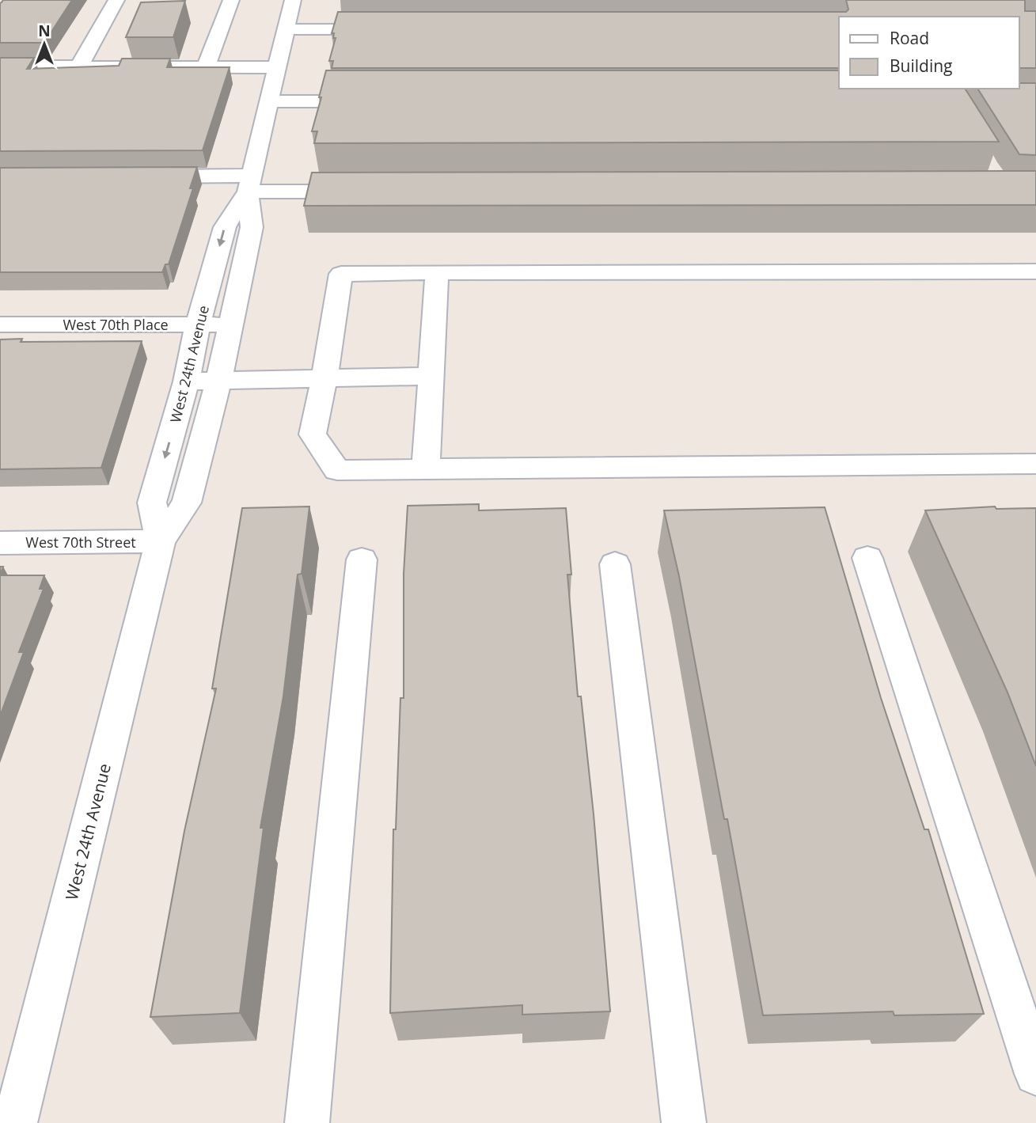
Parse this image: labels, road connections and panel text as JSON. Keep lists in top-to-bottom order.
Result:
{
  "streets": {
    "street": ["West 70th Place", "West 24th Avenue", "West 70th Street"]
  },
  "crossings": [
    ["West 70th Place", "West 24th Avenue"],
    ["West 24th Avenue", "West 70th Street"]
  ],
  "legend": ["Road", "Building"],
  "north": "top"
}
